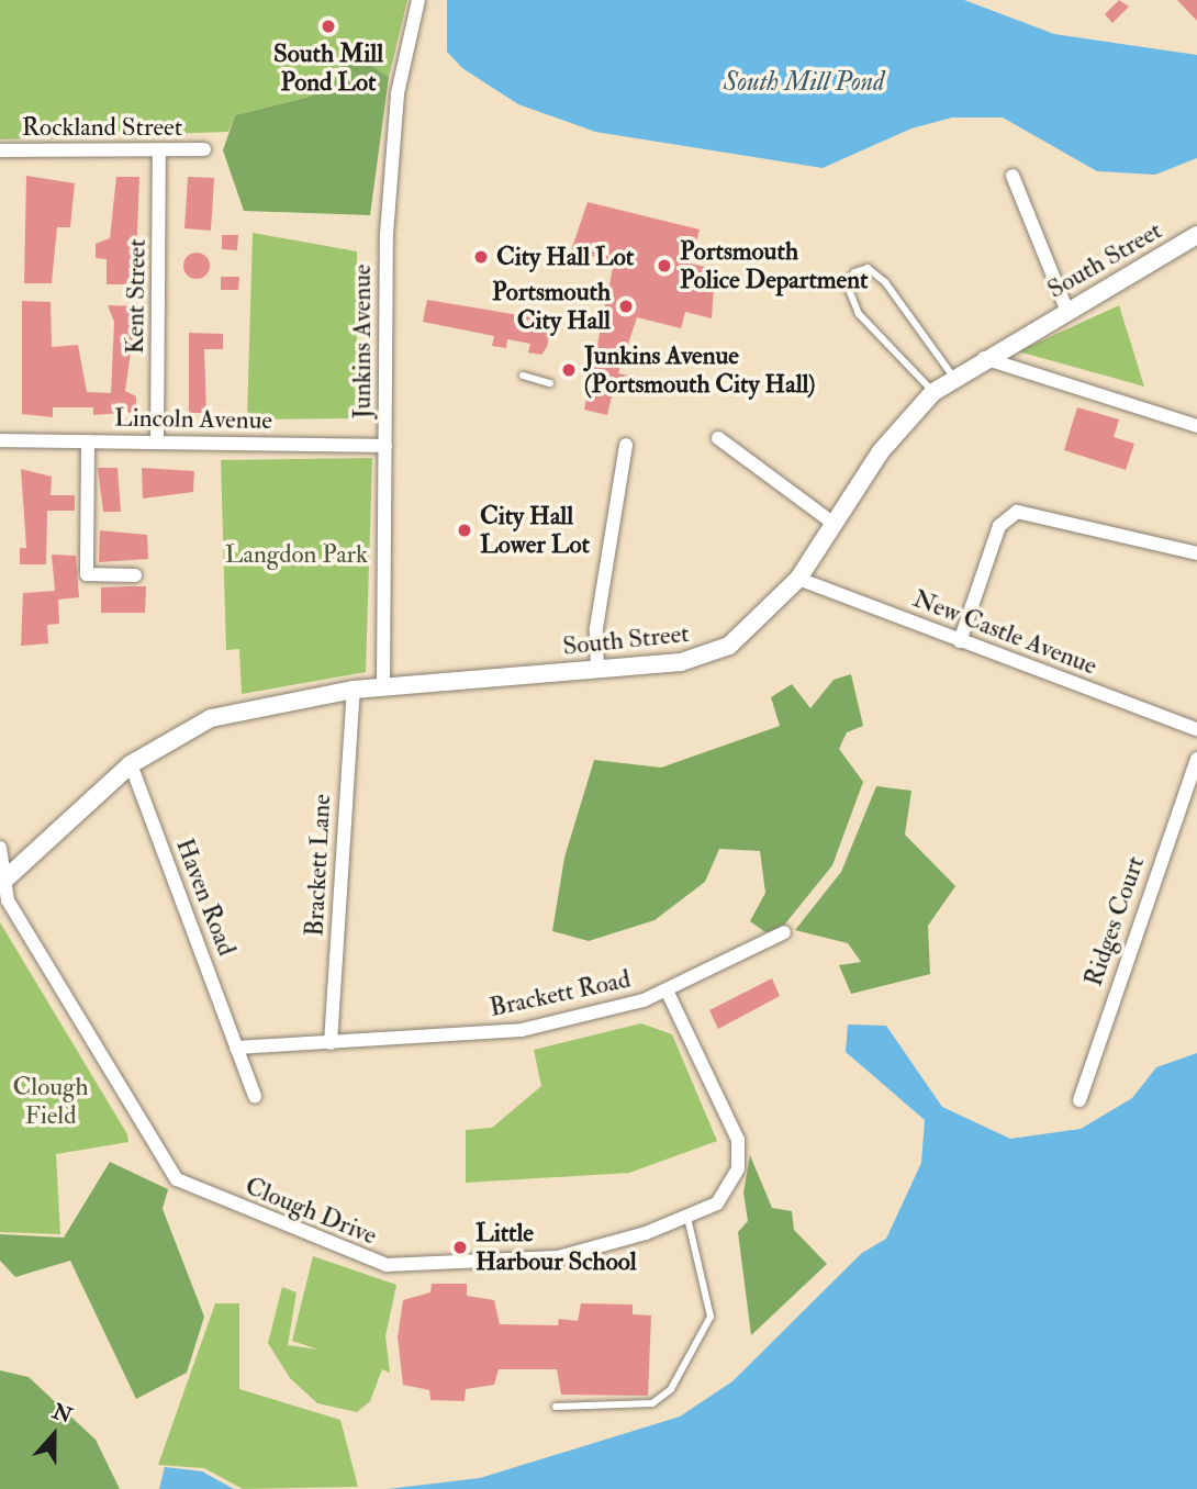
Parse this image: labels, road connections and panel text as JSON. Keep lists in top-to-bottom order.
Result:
{
  "streets": {
    "street": [
      "Rockland Street",
      "South Street",
      "Kent Street",
      "Junkins Avenue",
      "Lincoln Avenue",
      "New Castle Avenue",
      "Brackett Lane",
      "Haven Road",
      "Ridges Court",
      "Brackett Road",
      "Clough Drive"
    ]
  },
  "crossings": [
    ["Rockland Street", "Kent Street"],
    ["South Street", "Junkins Avenue"],
    ["South Street", "New Castle Avenue"],
    ["South Street", "Brackett Lane"],
    ["South Street", "Haven Road"],
    ["South Street", "Clough Drive"],
    ["Kent Street", "Lincoln Avenue"],
    ["Junkins Avenue", "Lincoln Avenue"],
    ["Brackett Lane", "Brackett Road"],
    ["Brackett Road", "Clough Drive"]
  ],
  "water": ["South Mill Pond"],
  "parks": ["Langdon Park", "Clough Field"],
  "places": [
    "South Mill Pond Lot",
    "City Hall Lot",
    "Portsmouth Police Department",
    "Portsmouth City Hall",
    "Junkins Avenue (Portsmouth City Hall)",
    "City Hall Lower Lot",
    "Little Harbour School"
  ],
  "north": "top"
}
